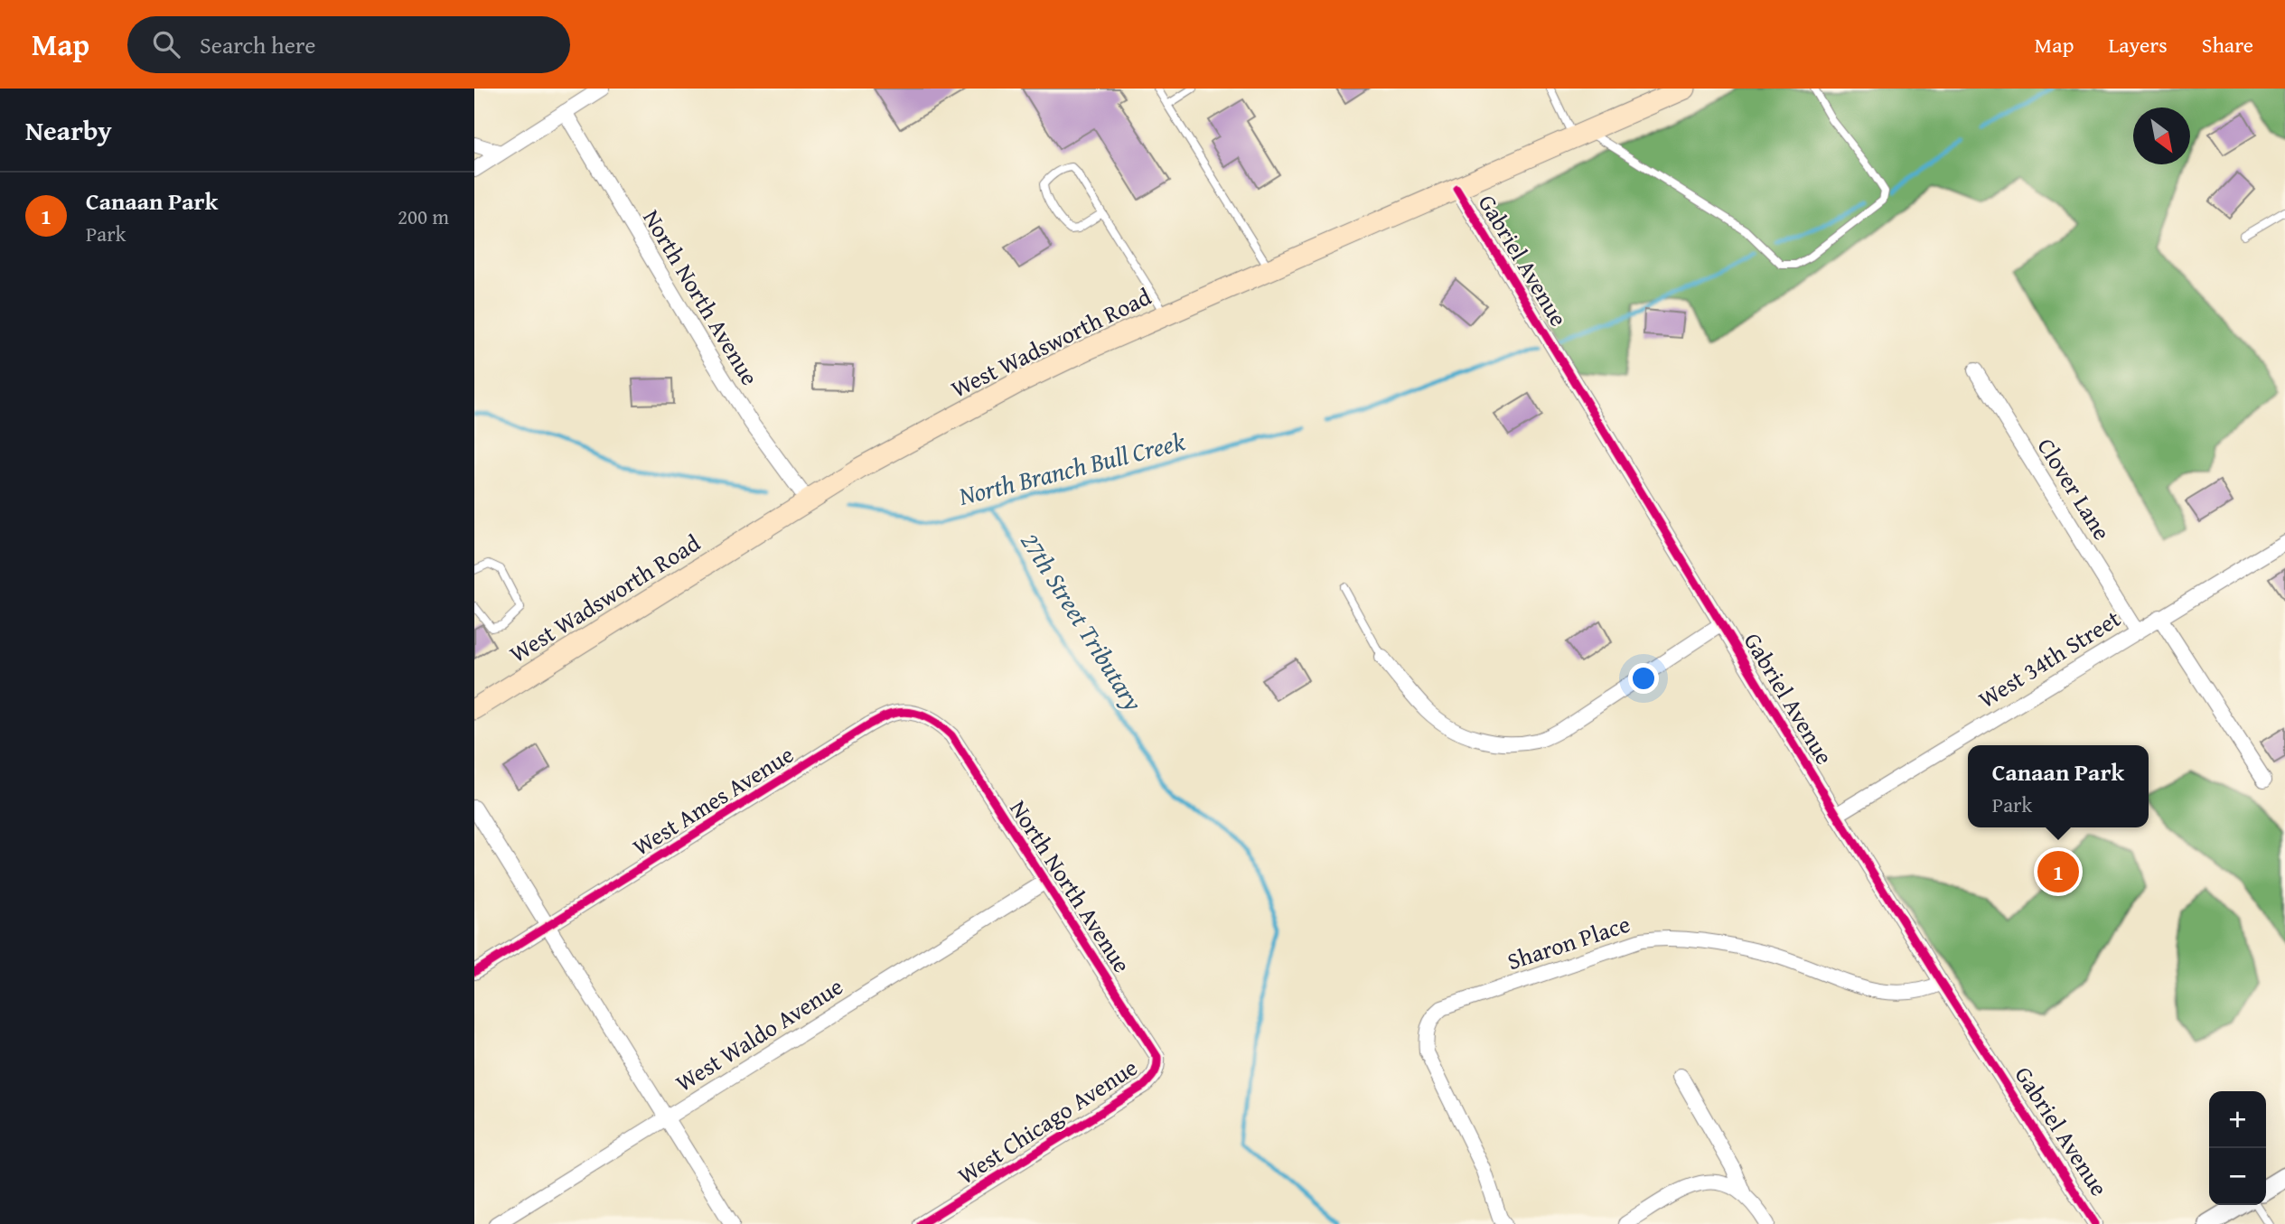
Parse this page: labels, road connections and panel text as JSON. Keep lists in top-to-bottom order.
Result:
{
  "streets": {
    "main road": ["West Wadsworth Road"],
    "street": [
      "Gabriel Avenue",
      "North North Avenue",
      "Clover Lane",
      "West 34th Street",
      "West Ames Avenue",
      "Sharon Place",
      "West Waldo Avenue",
      "West Chicago Avenue"
    ]
  },
  "crossings": [
    ["Gabriel Avenue", "West Wadsworth Road"],
    ["Gabriel Avenue", "West 34th Street"],
    ["Gabriel Avenue", "Sharon Place"],
    ["North North Avenue", "West Wadsworth Road"],
    ["North North Avenue", "West Ames Avenue"],
    ["North North Avenue", "West Waldo Avenue"],
    ["North North Avenue", "West Chicago Avenue"],
    ["Clover Lane", "West 34th Street"]
  ],
  "water": ["North Branch Bull Creek", "27th Street Tributary"],
  "north": "bottom right",
  "page": {
    "header": "Map",
    "search": "Search here",
    "nav": ["Map", "Layers", "Share"],
    "heading": "Nearby",
    "list": [
      {
        "mark": "1",
        "name": "Canaan Park",
        "note": "Park",
        "value": "200 m"
      }
    ],
    "popup": ["Canaan Park", "Park"],
    "pins": "1",
    "map_buttons": ["+", "−"]
  }
}
